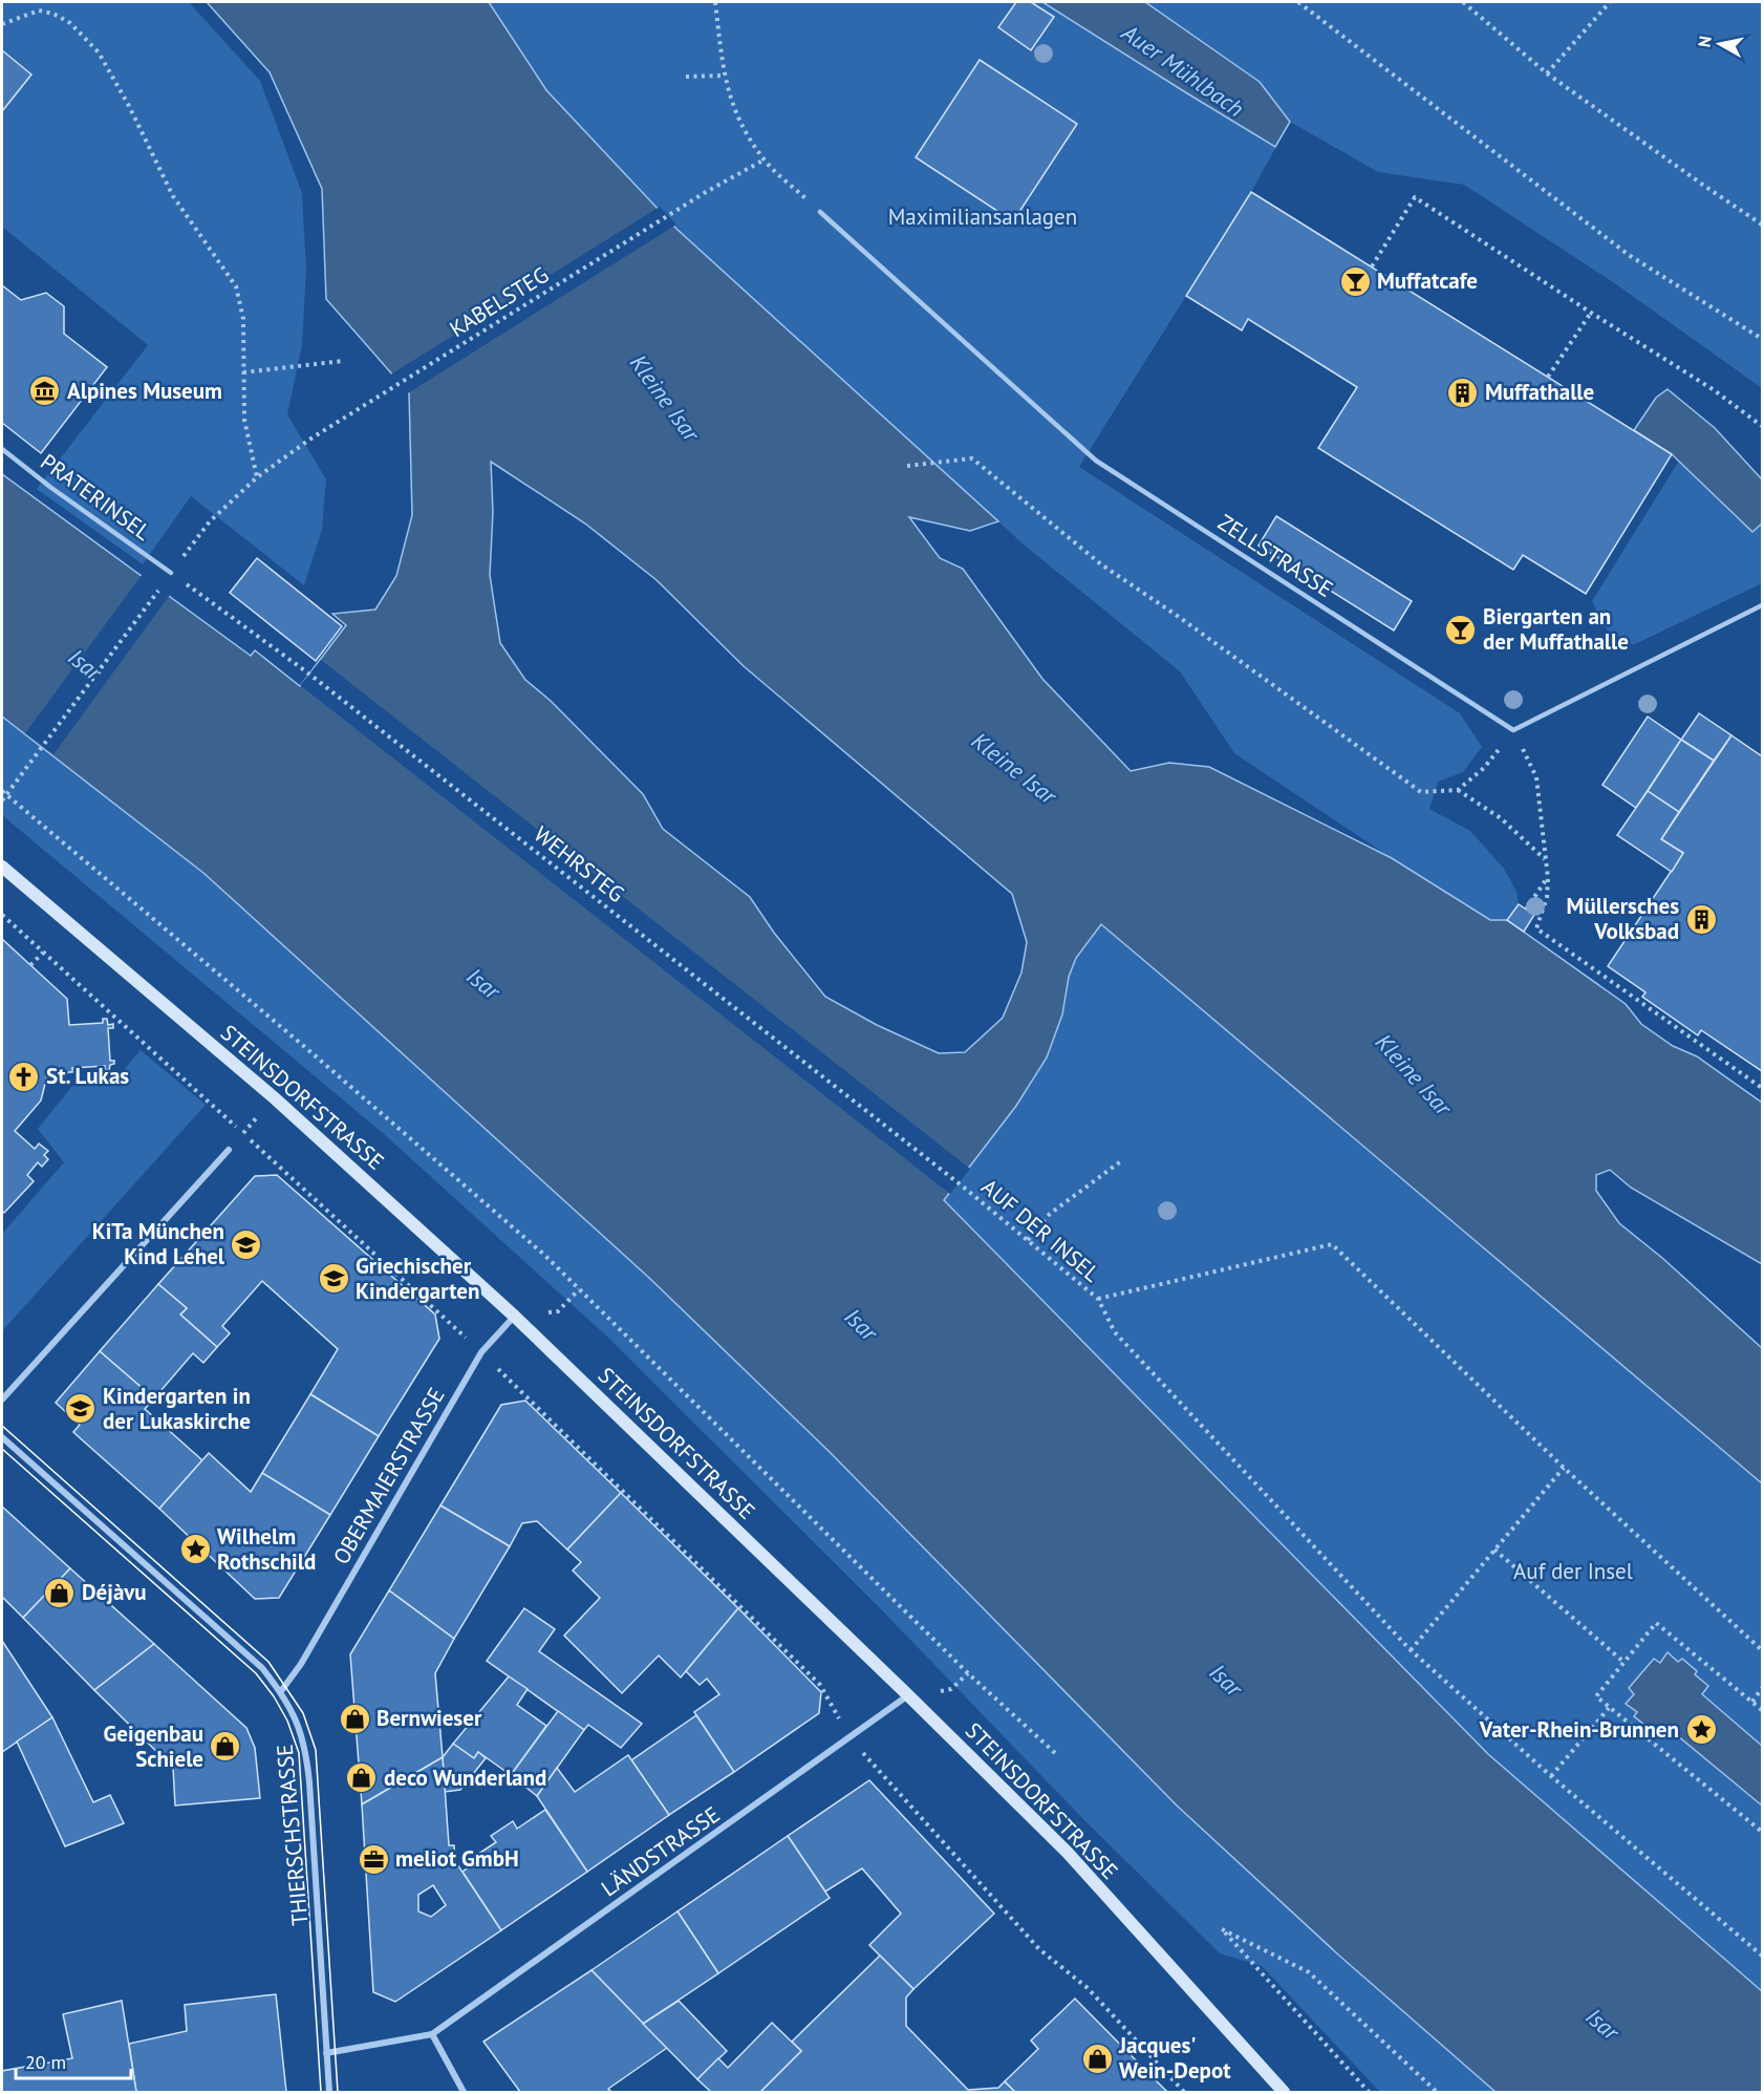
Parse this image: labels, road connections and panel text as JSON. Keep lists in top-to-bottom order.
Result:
{
  "streets": {
    "main road": ["STEINSDORFSTRASSE"],
    "street": ["OBERMAIERSTRASSE", "THIERSCHSTRASSE", "LÄNDSTRASSE"],
    "lane": ["PRATERINSEL", "ZELLSTRASSE"],
    "path": ["KABELSTEG", "WEHRSTEG", "AUF DER INSEL"]
  },
  "crossings": [
    ["KABELSTEG", "PRATERINSEL"],
    ["KABELSTEG", "WEHRSTEG"],
    ["PRATERINSEL", "WEHRSTEG"],
    ["WEHRSTEG", "AUF DER INSEL"],
    ["STEINSDORFSTRASSE", "OBERMAIERSTRASSE"],
    ["STEINSDORFSTRASSE", "LÄNDSTRASSE"],
    ["OBERMAIERSTRASSE", "THIERSCHSTRASSE"]
  ],
  "water": ["Auer Mühlbach", "Kleine Isar", "Isar"],
  "parks": ["Maximiliansanlagen", "Auf der Insel"],
  "places": {
    "bar": ["Muffatcafe", "Biergarten an der Muffathalle"],
    "museum": ["Alpines Museum"],
    "building": ["Muffathalle", "Müllersches Volksbad"],
    "church": ["St. Lukas"],
    "school or university": ["KiTa München Kind Lehel", "Griechischer Kindergarten", "Kindergarten in der Lukaskirche"],
    "place": ["Wilhelm Rothschild", "Vater-Rhein-Brunnen"],
    "shop": [
      "Déjàvu",
      "Bernwieser",
      "Geigenbau Schiele",
      "deco Wunderland",
      "Jacques' Wein-Depot"
    ],
    "office": ["meliot GmbH"]
  },
  "scale_bar": "20 m",
  "north": "left"
}
